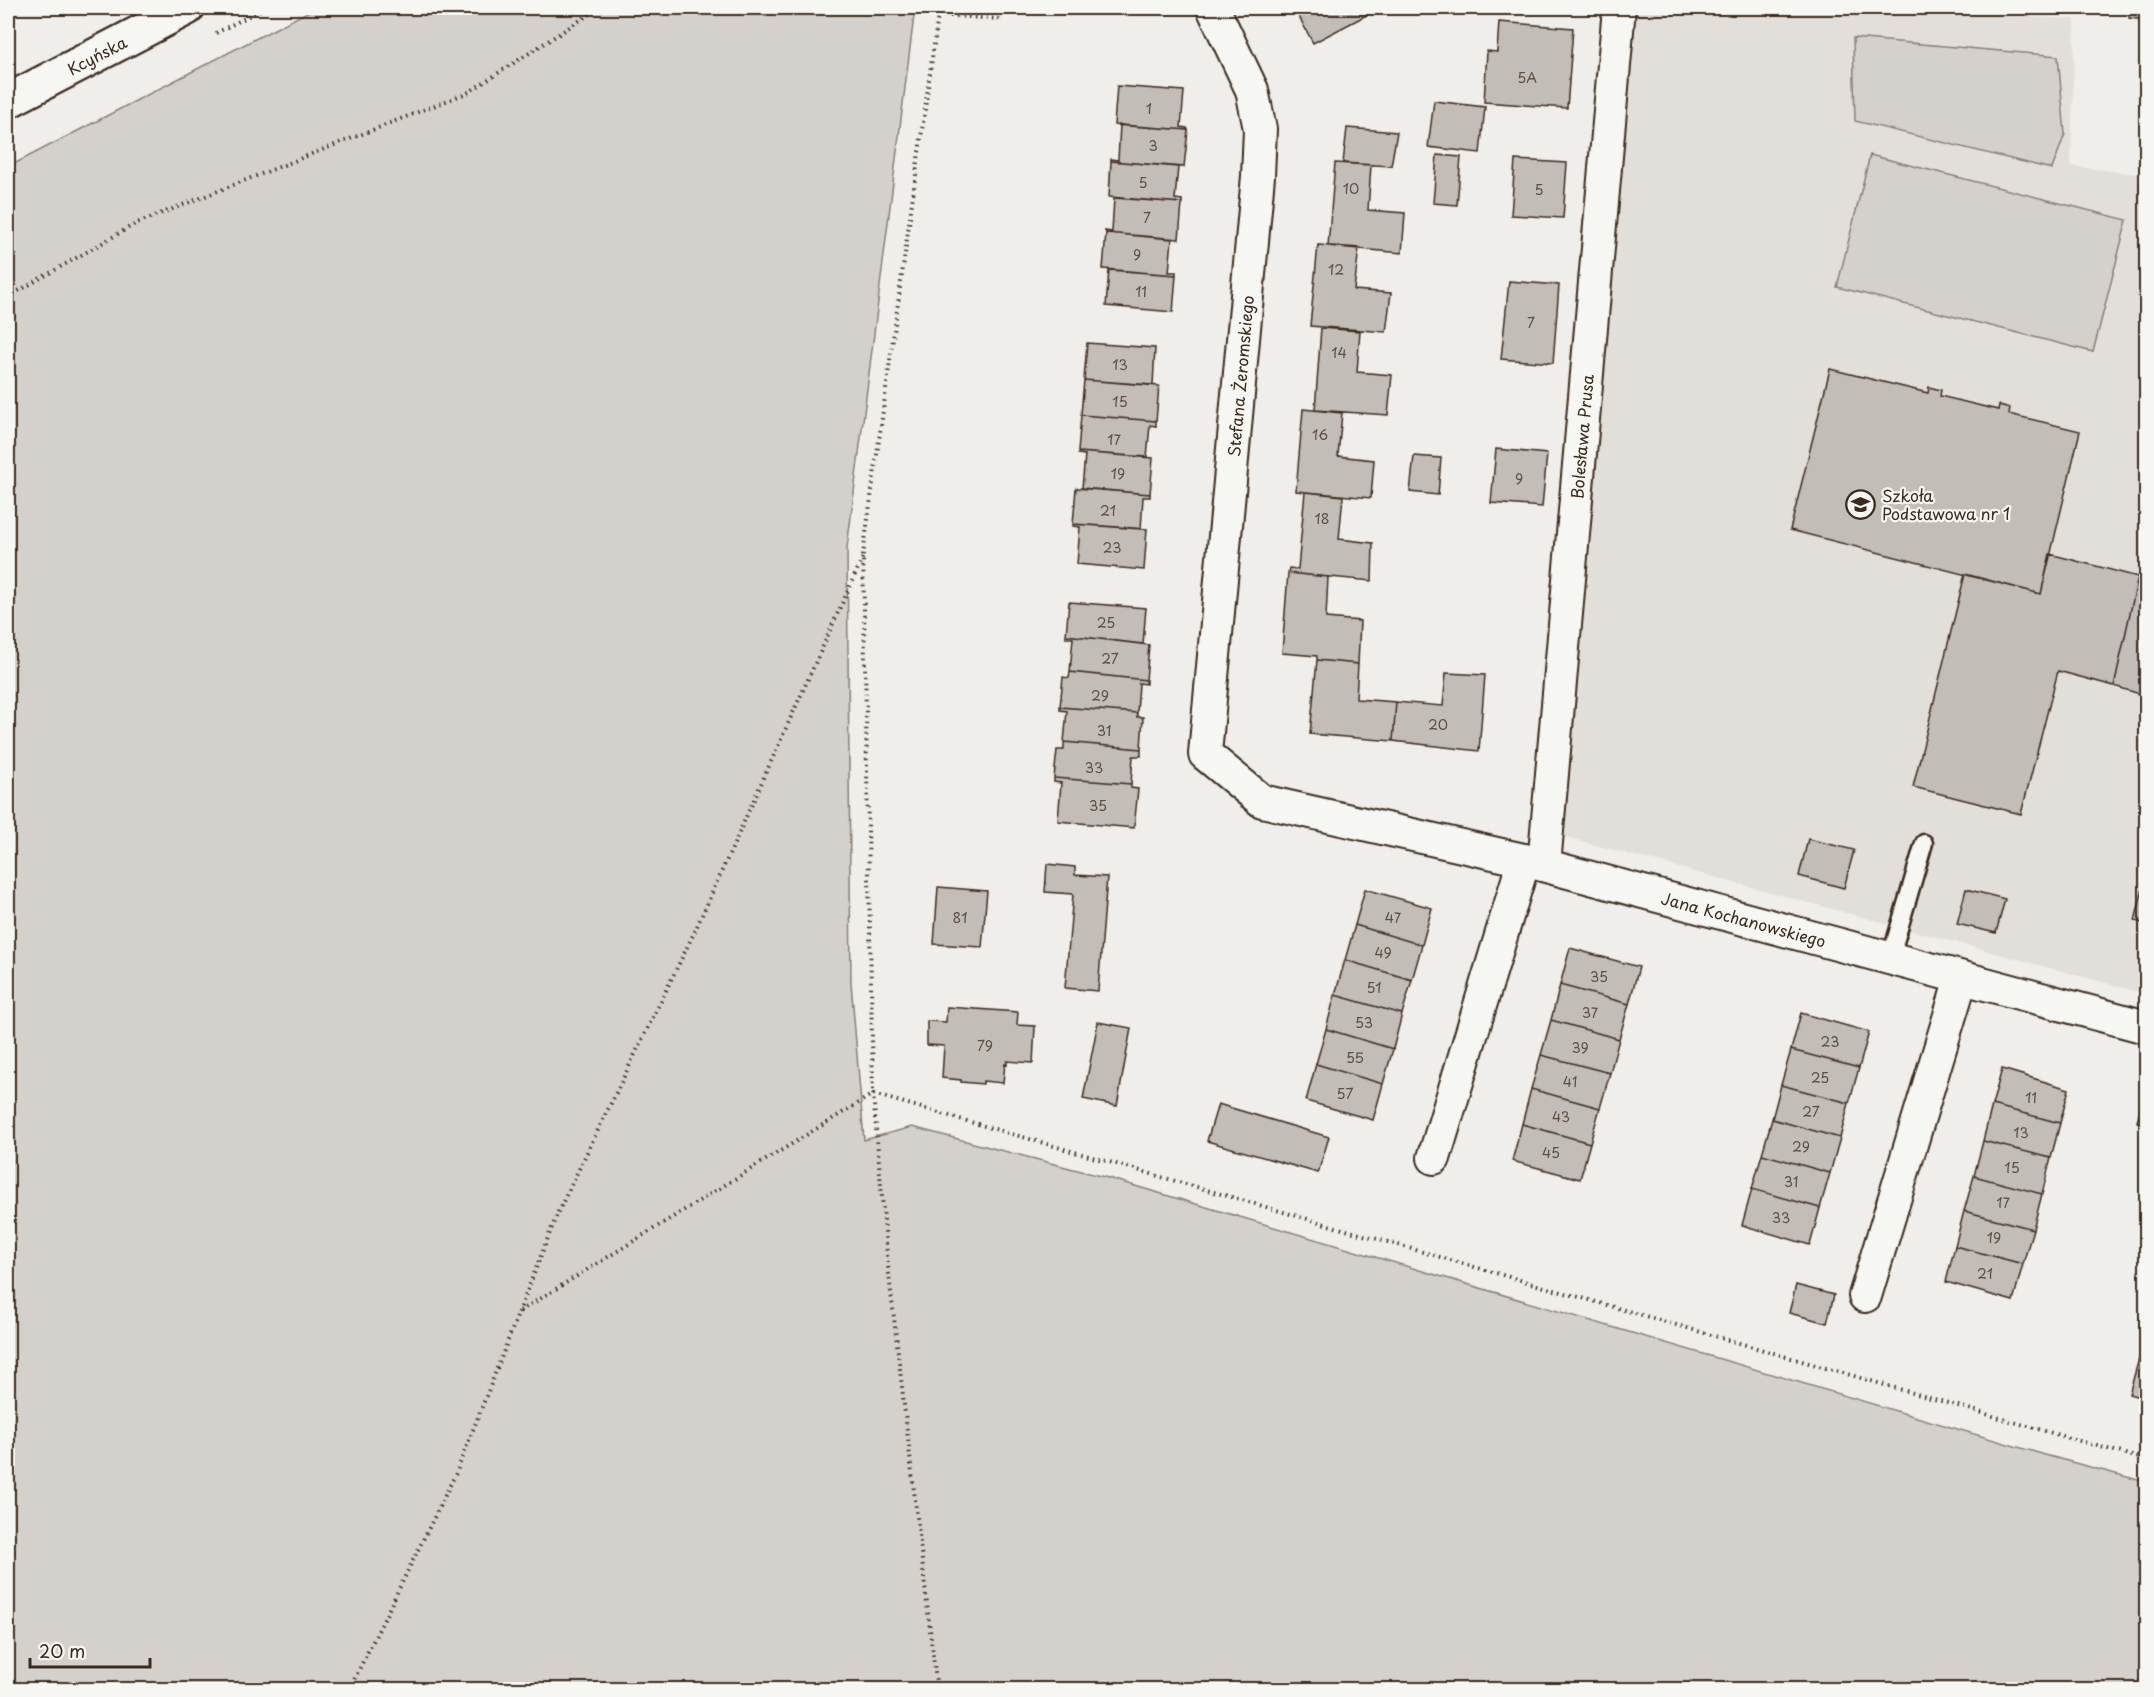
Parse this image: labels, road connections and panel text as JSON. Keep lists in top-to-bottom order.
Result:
{
  "streets": {
    "street": [
      "Kcyńska",
      "Stefana Żeromskiego",
      "Bolesława Prusa",
      "Jana Kochanowskiego"
    ]
  },
  "crossings": [
    ["Stefana Żeromskiego", "Jana Kochanowskiego"],
    ["Bolesława Prusa", "Jana Kochanowskiego"]
  ],
  "places": {
    "school or university": ["Szkoła Podstawowa nr 1"]
  },
  "house_numbers": [
    "5A",
    "1",
    "3",
    "5",
    "10",
    "5",
    "7",
    "9",
    "12",
    "11",
    "7",
    "14",
    "13",
    "15",
    "16",
    "17",
    "19",
    "9",
    "21",
    "18",
    "23",
    "25",
    "27",
    "29",
    "20",
    "31",
    "33",
    "35",
    "81",
    "47",
    "49",
    "35",
    "51",
    "37",
    "53",
    "23",
    "79",
    "39",
    "55",
    "25",
    "41",
    "57",
    "11",
    "27",
    "43",
    "13",
    "29",
    "45",
    "15",
    "31",
    "17",
    "33",
    "19",
    "21"
  ],
  "scale_bar": "20 m"
}
